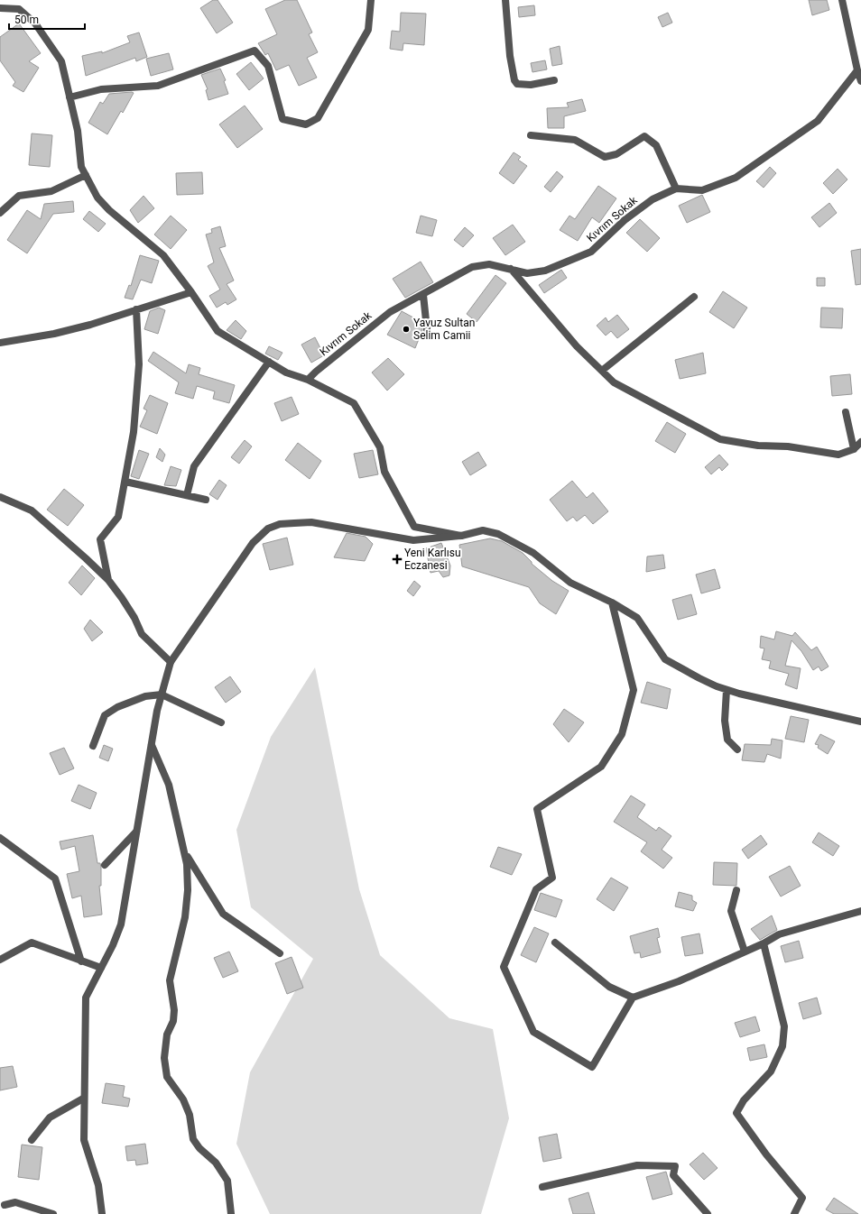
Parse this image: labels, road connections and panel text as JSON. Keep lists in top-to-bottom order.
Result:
{
  "streets": {
    "street": ["Kıvrım Sokak"]
  },
  "places": {
    "other": ["Yavuz Sultan Selim Camii"],
    "health": ["Yeni Karlısu Eczanesi"]
  },
  "scale_bar": "50 m"
}
